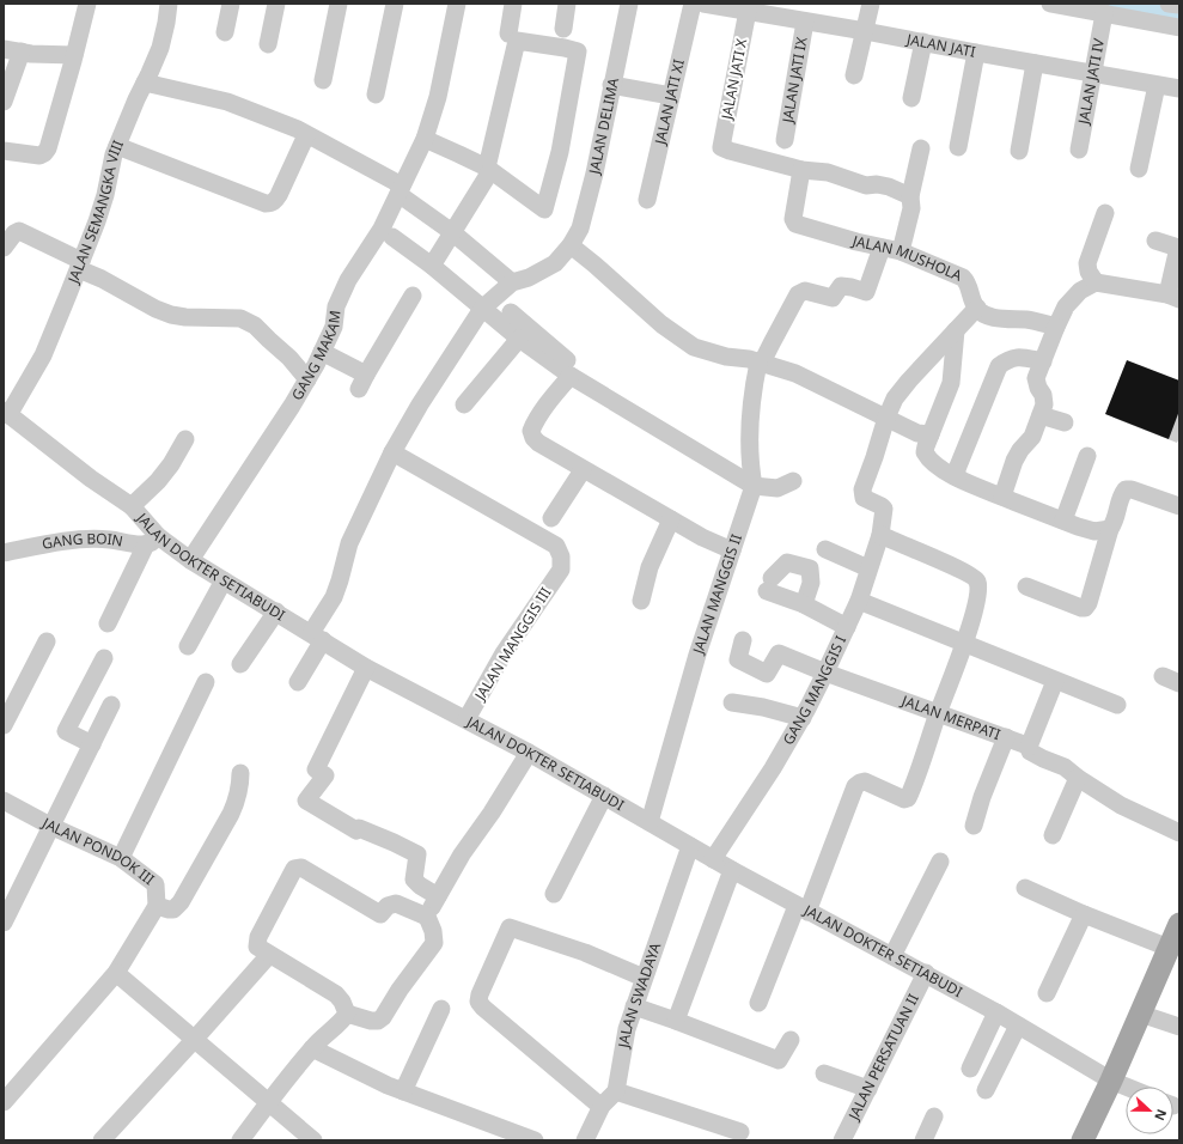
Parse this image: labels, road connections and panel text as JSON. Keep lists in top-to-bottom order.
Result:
{
  "streets": {
    "street": [
      "JALAN JATI",
      "JALAN JATI X",
      "JALAN JATI IX",
      "JALAN JATI IV",
      "JALAN JATI XI",
      "JALAN DELIMA",
      "JALAN SEMANGKA VIII",
      "JALAN MUSHOLA",
      "GANG MAKAM",
      "GANG BOIN",
      "JALAN DOKTER SETIABUDI",
      "JALAN MANGGIS II",
      "JALAN MANGGIS III",
      "GANG MANGGIS I",
      "JALAN MERPATI",
      "JALAN PONDOK III",
      "JALAN SWADAYA",
      "JALAN PERSATUAN II"
    ]
  },
  "crossings": [
    ["JALAN JATI", "JALAN JATI X"],
    ["JALAN JATI", "JALAN JATI IX"],
    ["JALAN JATI", "JALAN JATI IV"],
    ["JALAN JATI X", "JALAN MUSHOLA"],
    ["JALAN SEMANGKA VIII", "JALAN DOKTER SETIABUDI"],
    ["JALAN MUSHOLA", "JALAN MANGGIS II"],
    ["GANG MAKAM", "JALAN DOKTER SETIABUDI"],
    ["GANG BOIN", "JALAN DOKTER SETIABUDI"],
    ["JALAN DOKTER SETIABUDI", "JALAN MANGGIS II"],
    ["JALAN DOKTER SETIABUDI", "JALAN MANGGIS III"],
    ["JALAN DOKTER SETIABUDI", "GANG MANGGIS I"],
    ["JALAN DOKTER SETIABUDI", "JALAN SWADAYA"],
    ["JALAN DOKTER SETIABUDI", "JALAN PERSATUAN II"],
    ["GANG MANGGIS I", "JALAN MERPATI"]
  ],
  "north": "right"
}
